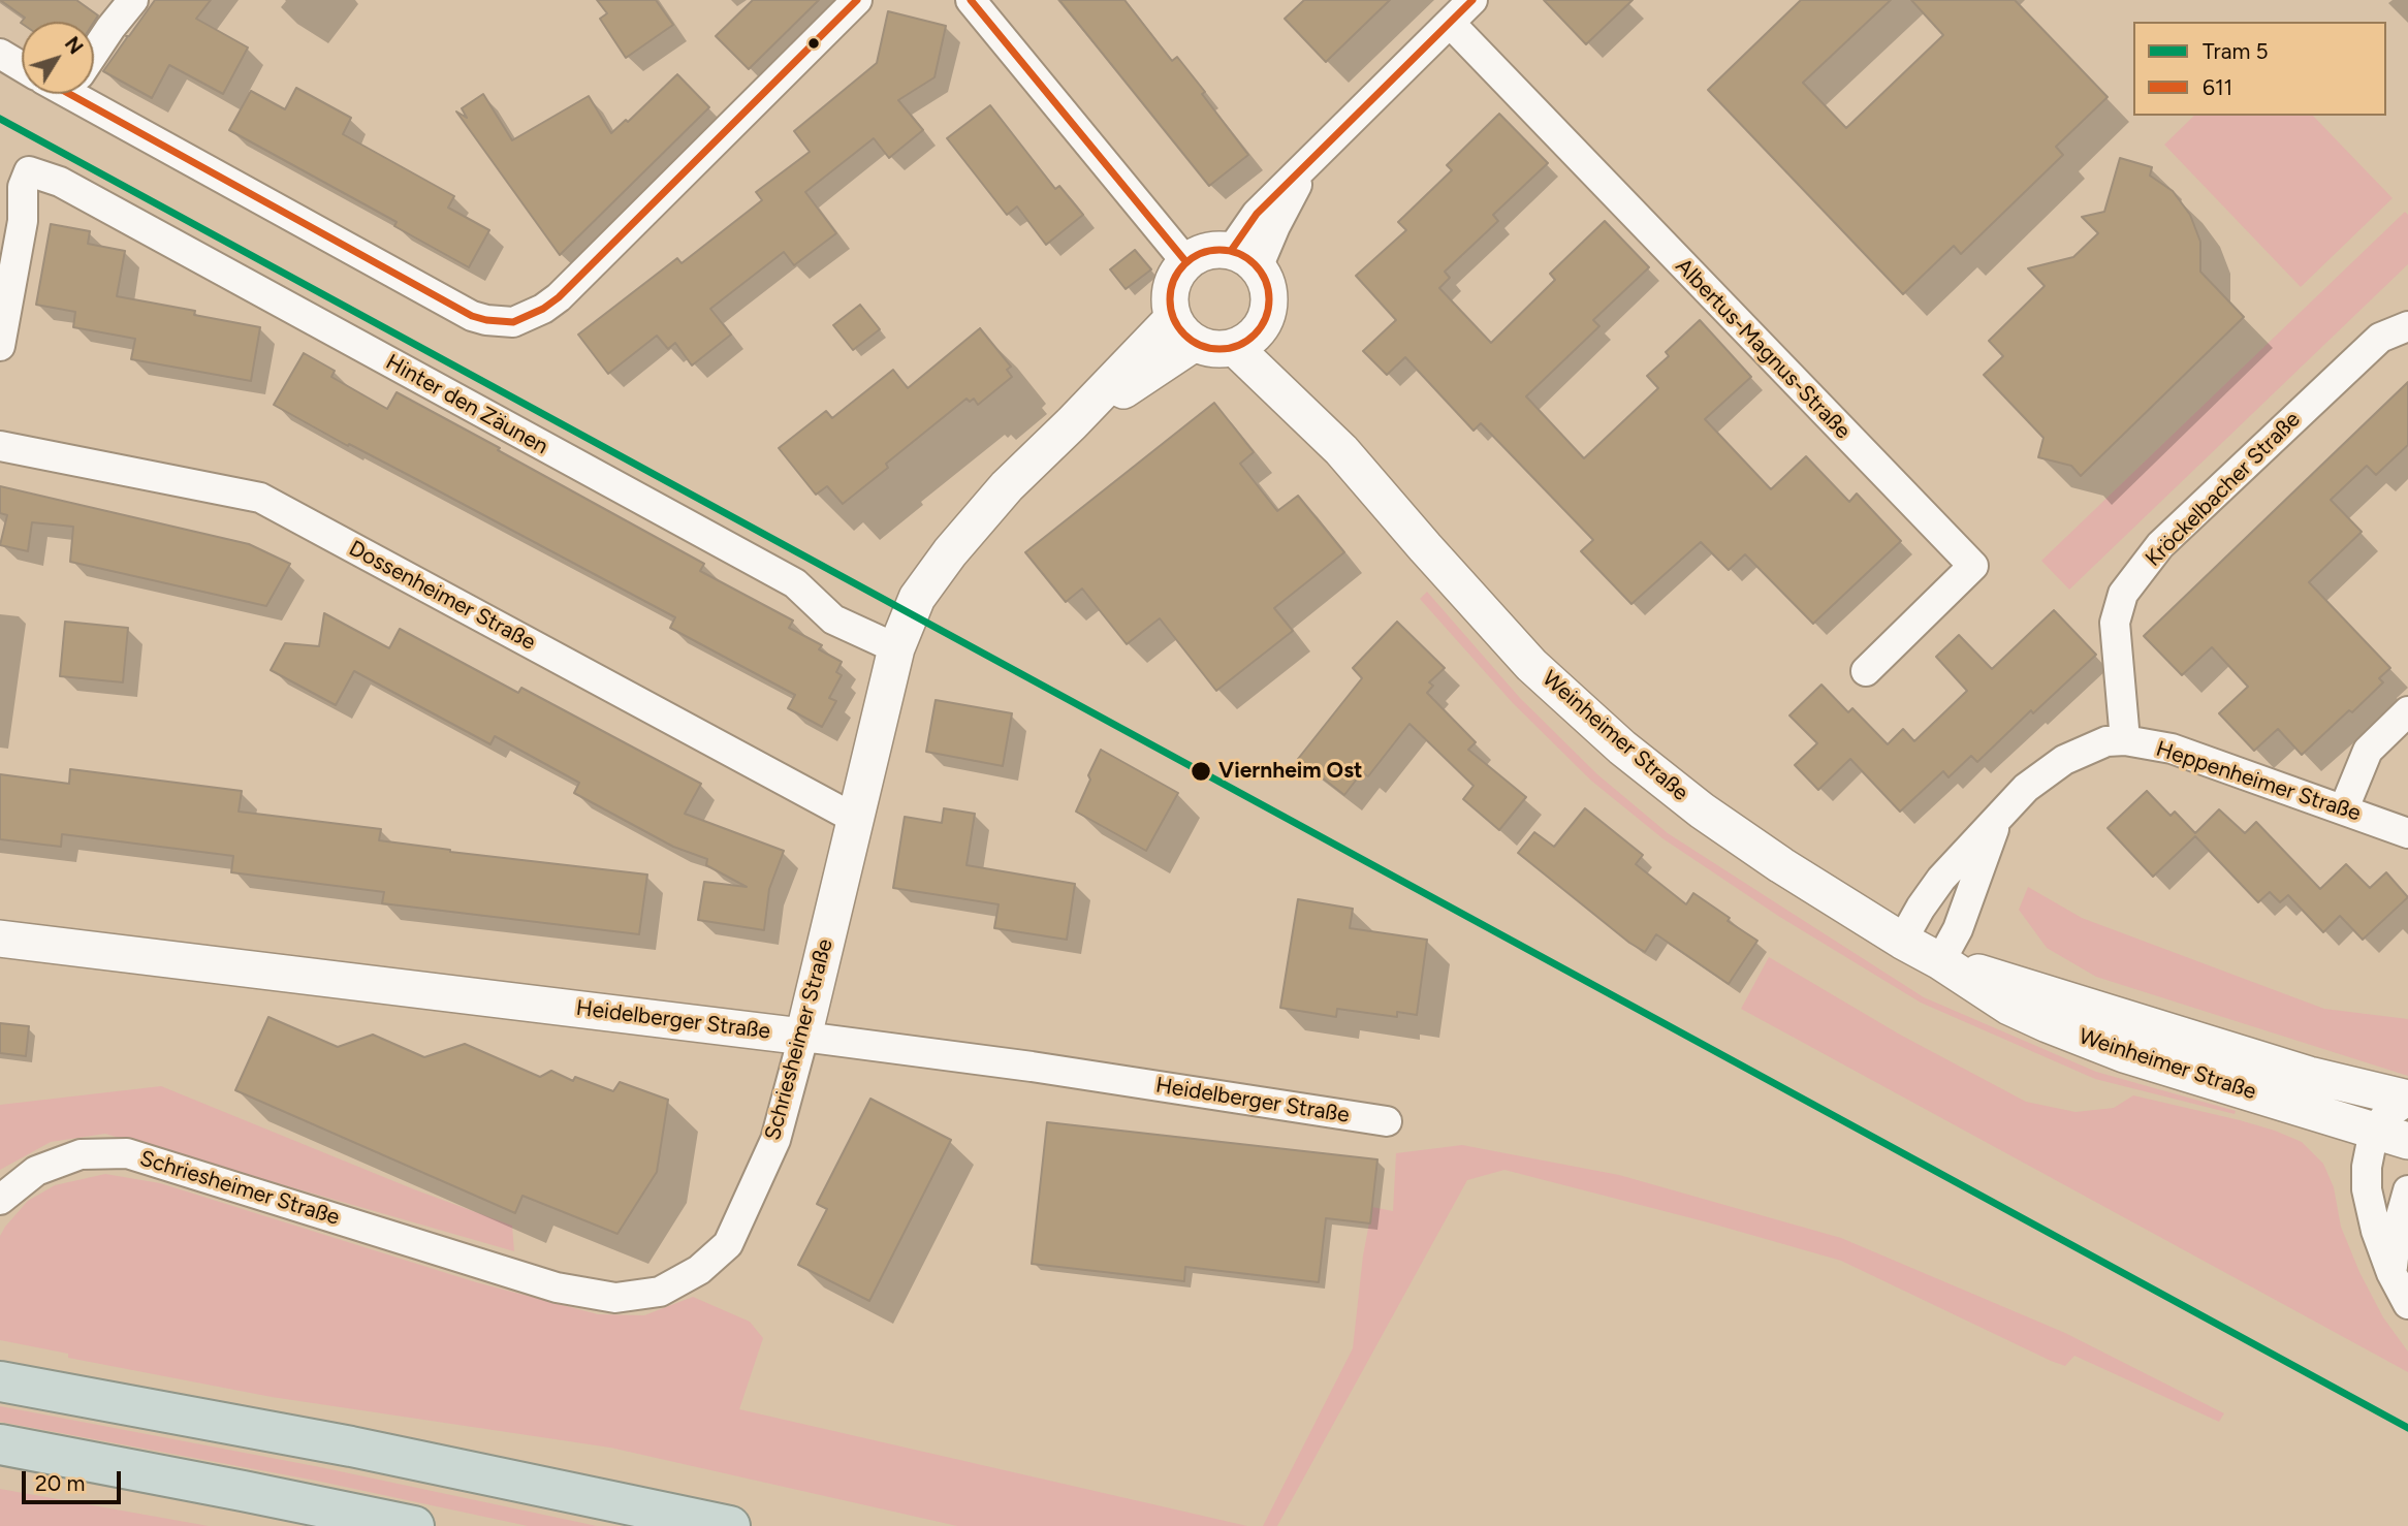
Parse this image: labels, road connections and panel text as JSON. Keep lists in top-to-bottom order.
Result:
{
  "streets": {
    "street": [
      "Albertus-Magnus-Straße",
      "Hinter den Zäunen",
      "Kröckelbacher Straße",
      "Dossenheimer Straße",
      "Weinheimer Straße",
      "Heppenheimer Straße",
      "Heidelberger Straße",
      "Schriesheimer Straße"
    ]
  },
  "crossings": [
    ["Hinter den Zäunen", "Schriesheimer Straße"],
    ["Kröckelbacher Straße", "Heppenheimer Straße"],
    ["Dossenheimer Straße", "Schriesheimer Straße"],
    ["Weinheimer Straße", "Heppenheimer Straße"],
    ["Weinheimer Straße", "Schriesheimer Straße"],
    ["Heidelberger Straße", "Schriesheimer Straße"]
  ],
  "places": ["Viernheim Ost"],
  "lines": ["transit line 611", "tram line 5"],
  "legend": ["Tram 5", "611"],
  "scale_bar": "20 m",
  "north": "top right"
}
